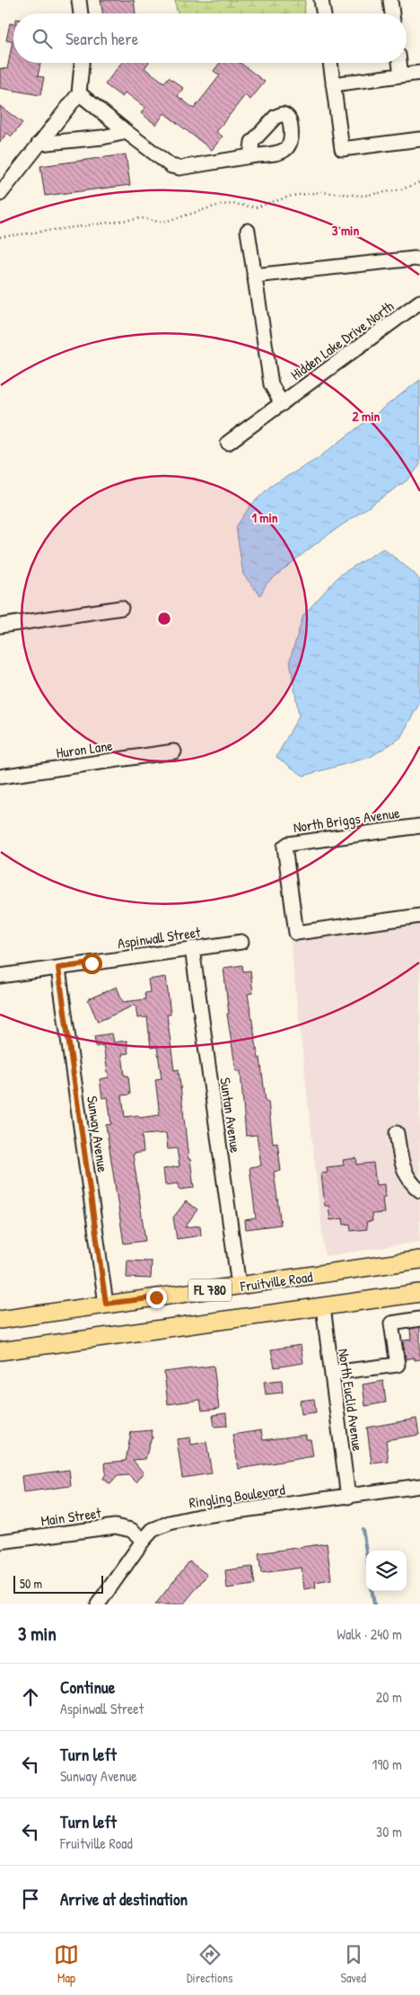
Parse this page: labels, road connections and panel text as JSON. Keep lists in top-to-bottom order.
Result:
{
  "streets": {
    "main road": ["Fruitville Road", "FL 780"],
    "street": [
      "Hidden Lake Drive North",
      "Huron Lane",
      "North Briggs Avenue",
      "Aspinwall Street",
      "Suntan Avenue",
      "Sunway Avenue",
      "North Euclid Avenue",
      "Ringling Boulevard",
      "Main Street"
    ]
  },
  "crossings": [
    ["Aspinwall Street", "Suntan Avenue"],
    ["Aspinwall Street", "Sunway Avenue"],
    ["Suntan Avenue", "Fruitville Road"],
    ["Sunway Avenue", "Fruitville Road"],
    ["FL 780", "North Euclid Avenue"],
    ["North Euclid Avenue", "Ringling Boulevard"],
    ["Ringling Boulevard", "Main Street"]
  ],
  "scale_bar": "50 m",
  "page": {
    "search": "Search here",
    "scale": "50 m",
    "heading": ["3 min", "Walk · 240 m"],
    "list": [
      ["Continue", "Aspinwall Street", "20 m"],
      ["Turn left", "Sunway Avenue", "190 m"],
      ["Turn left", "Fruitville Road", "30 m"],
      "Arrive at destination"
    ],
    "nav": ["Map", "Directions", "Saved"]
  },
  "rings": ["3 min", "2 min", "1 min"]
}
